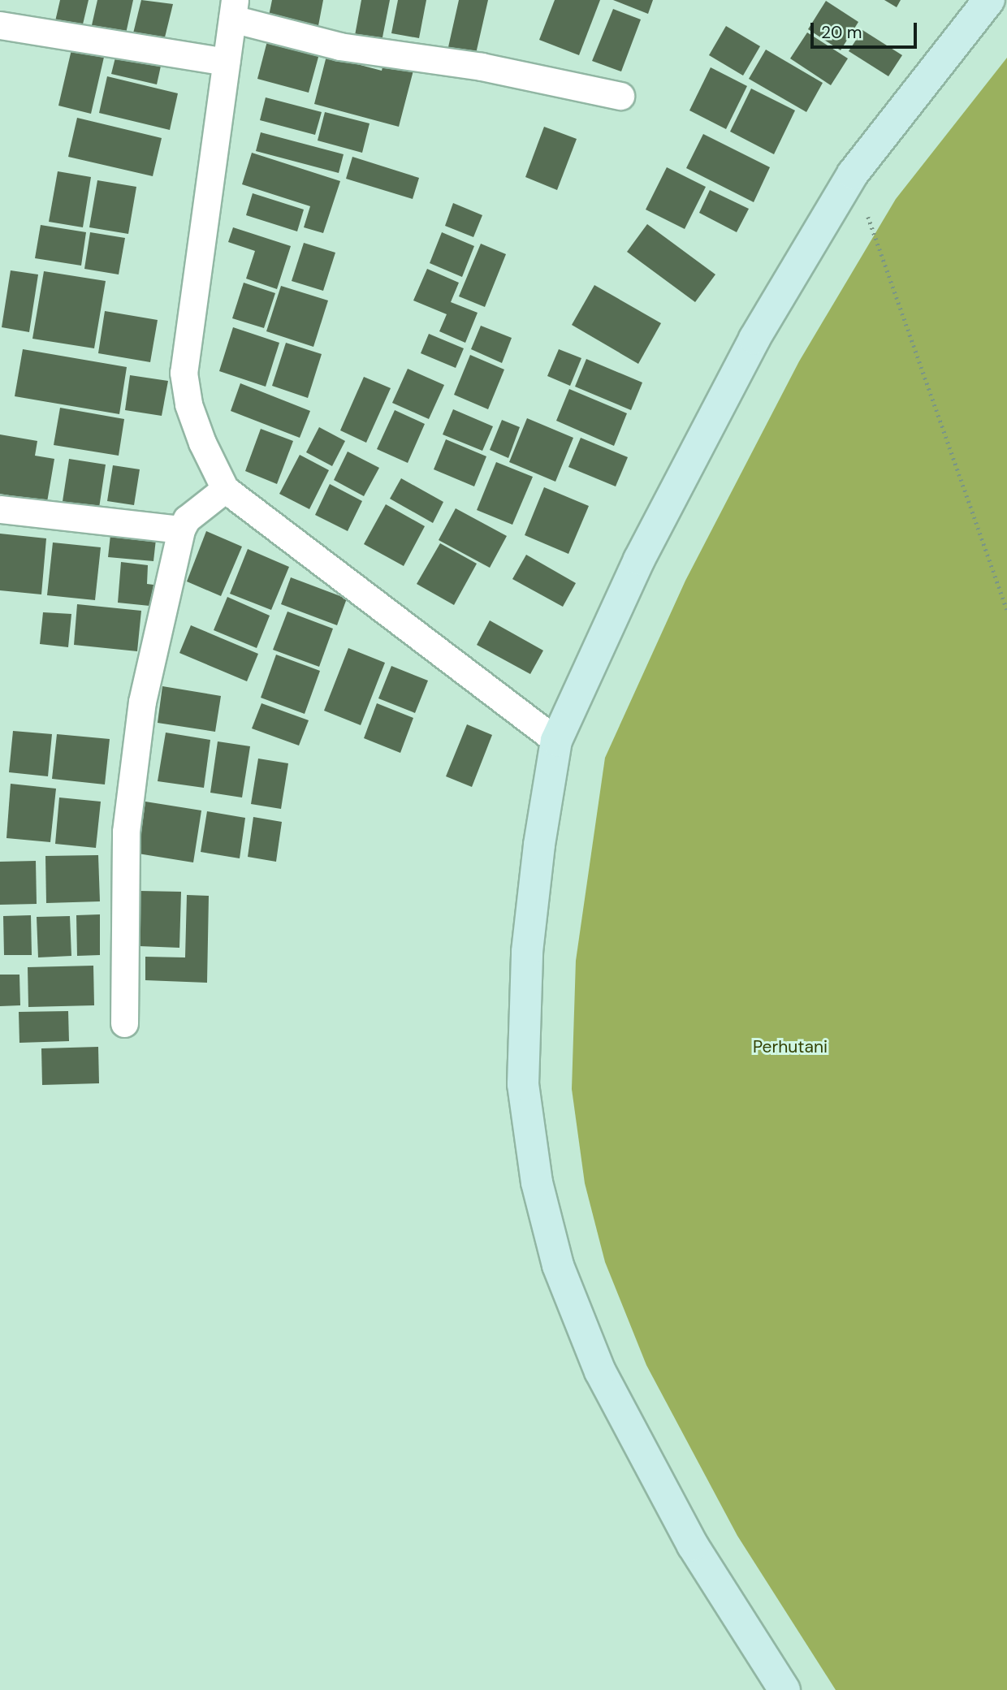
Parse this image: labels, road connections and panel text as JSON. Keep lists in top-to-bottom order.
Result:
{
  "parks": ["Perhutani"],
  "scale_bar": "20 m"
}
